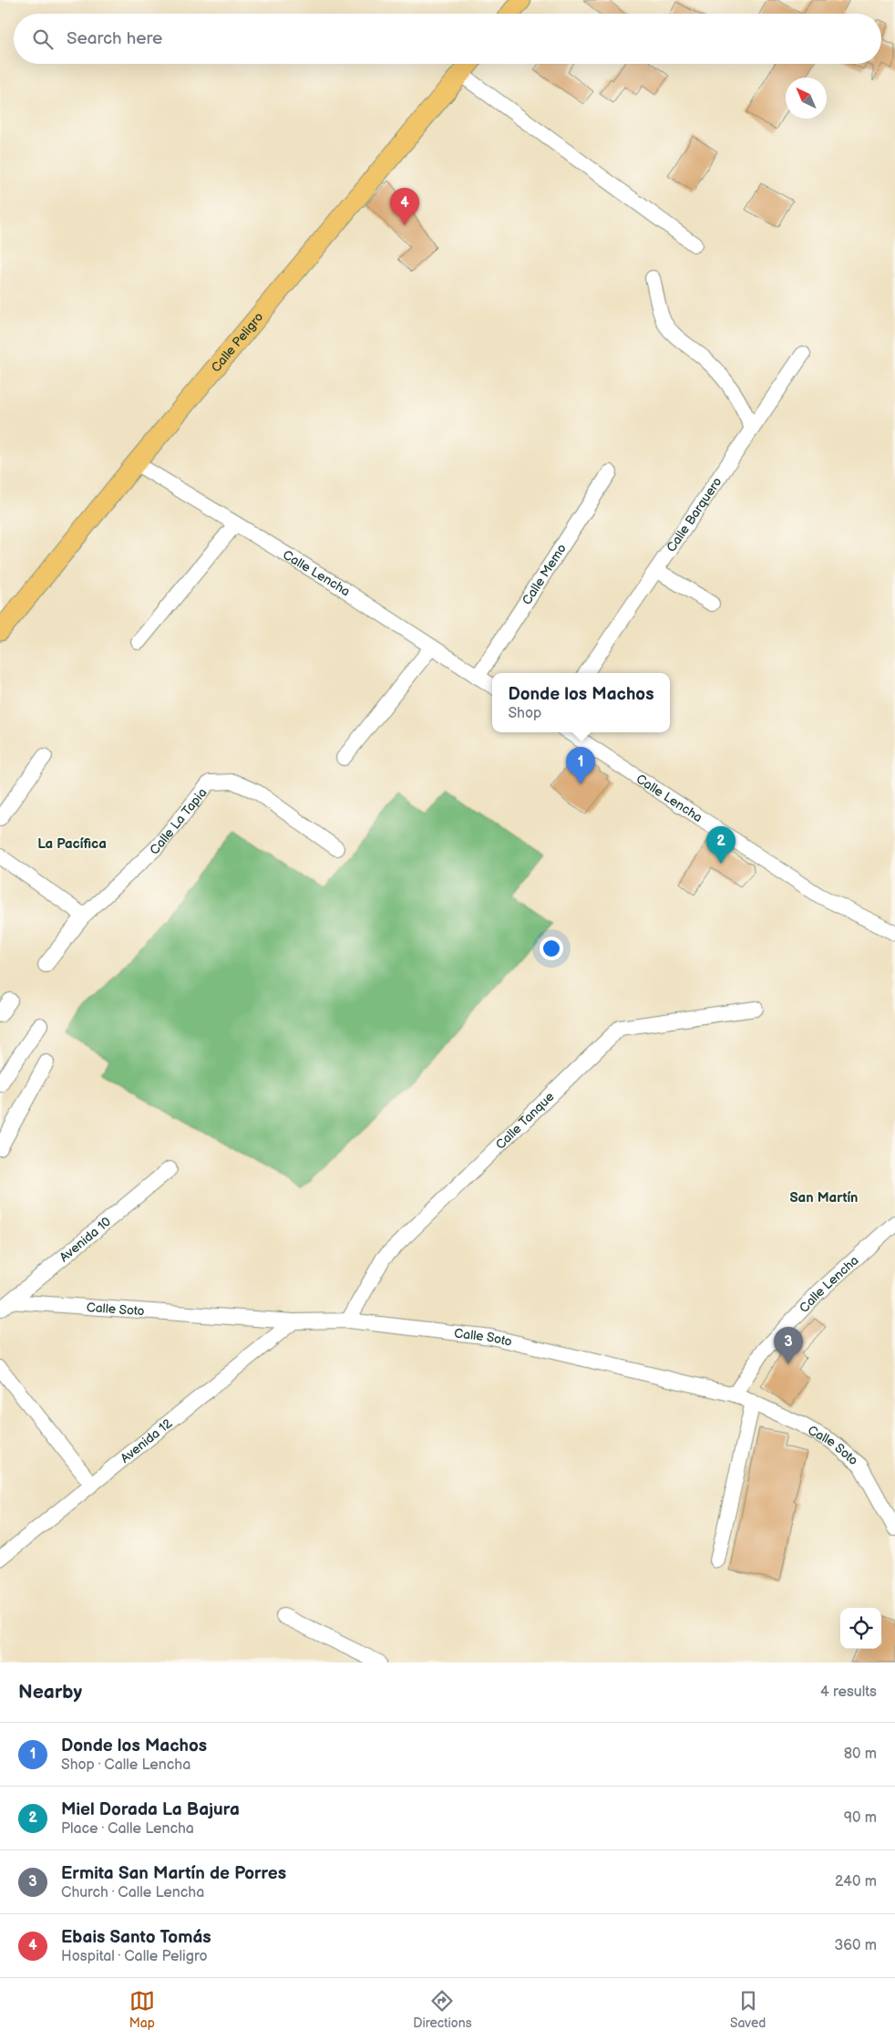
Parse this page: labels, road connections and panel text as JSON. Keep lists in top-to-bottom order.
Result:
{
  "streets": {
    "main road": ["Calle Peligro"],
    "street": [
      "Calle Barquero",
      "Calle Lencha",
      "Calle Memo",
      "Calle La Tapia",
      "Calle Tanque",
      "Avenida 10",
      "Calle Soto",
      "Avenida 12"
    ]
  },
  "crossings": [
    ["Calle Peligro", "Calle Lencha"],
    ["Calle Lencha", "Calle Memo"],
    ["Calle Lencha", "Calle Soto"],
    ["Calle Tanque", "Calle Soto"],
    ["Avenida 10", "Calle Soto"],
    ["Calle Soto", "Avenida 12"]
  ],
  "districts": ["La Pacífica", "San Martín"],
  "north": "top left",
  "page": {
    "search": "Search here",
    "pins": [
      "4",
      "1",
      "2",
      "3"
    ],
    "popup": ["Donde los Machos", "Shop"],
    "heading": ["Nearby", "4 results"],
    "list": [
      {
        "mark": "1",
        "name": "Donde los Machos",
        "note": "Shop · Calle Lencha",
        "value": "80 m"
      },
      {
        "mark": "2",
        "name": "Miel Dorada La Bajura",
        "note": "Place · Calle Lencha",
        "value": "90 m"
      },
      {
        "mark": "3",
        "name": "Ermita San Martín de Porres",
        "note": "Church · Calle Lencha",
        "value": "240 m"
      },
      {
        "mark": "4",
        "name": "Ebais Santo Tomás",
        "note": "Hospital · Calle Peligro",
        "value": "360 m"
      }
    ],
    "nav": ["Map", "Directions", "Saved"]
  }
}
